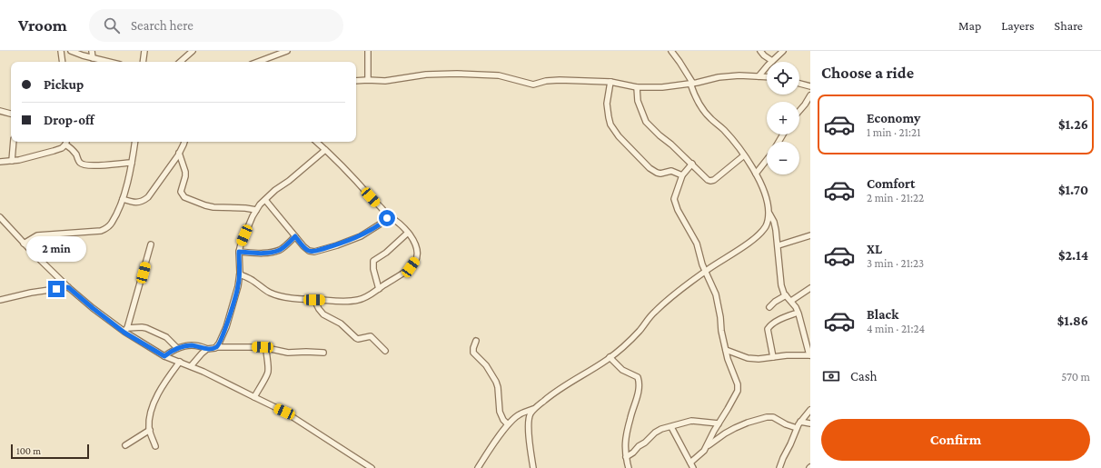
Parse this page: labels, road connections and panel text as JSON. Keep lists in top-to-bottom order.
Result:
{
  "scale_bar": "100 m",
  "page": {
    "header": "Vroom",
    "search": "Search here",
    "nav": ["Map", "Layers", "Share"],
    "heading": "Choose a ride",
    "map_buttons": ["+", "−"],
    "banner": ["Pickup", "Drop-off"],
    "list": [
      {
        "name": "Economy",
        "note": "1 min · 21:21",
        "value": "$1.26"
      },
      {
        "name": "Comfort",
        "note": "2 min · 21:22",
        "value": "$1.70"
      },
      {
        "name": "XL",
        "note": "3 min · 21:23",
        "value": "$2.14"
      },
      {
        "name": "Black",
        "note": "4 min · 21:24",
        "value": "$1.86"
      }
    ],
    "bubble": "2 min",
    "pay": ["Cash", "570 m"],
    "buttons": "Confirm",
    "scale": "100 m"
  }
}
